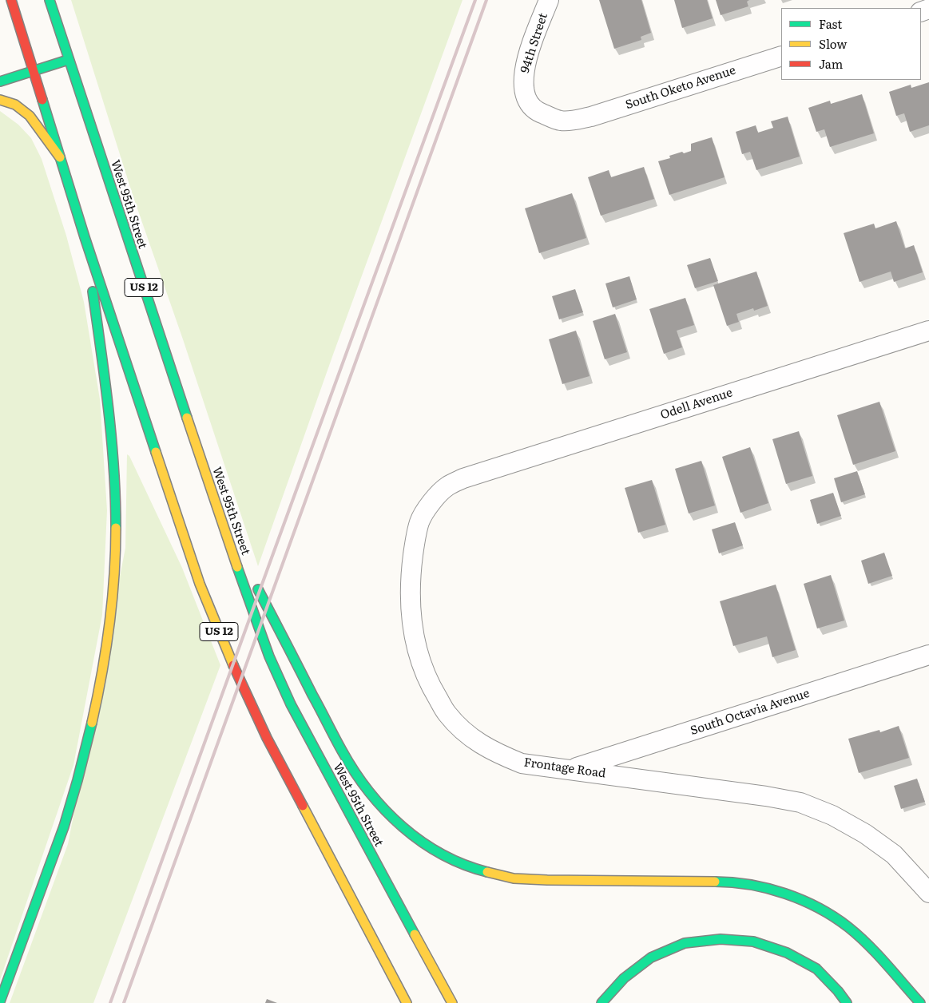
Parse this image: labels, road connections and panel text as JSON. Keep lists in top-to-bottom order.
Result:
{
  "streets": {
    "main road": ["West 95th Street", "US 12"],
    "street": [
      "94th Street",
      "South Oketo Avenue",
      "Odell Avenue",
      "South Octavia Avenue",
      "Frontage Road"
    ]
  },
  "crossings": [
    ["94th Street", "South Oketo Avenue"],
    ["Odell Avenue", "Frontage Road"],
    ["South Octavia Avenue", "Frontage Road"]
  ],
  "legend": ["Fast", "Slow", "Jam"]
}
